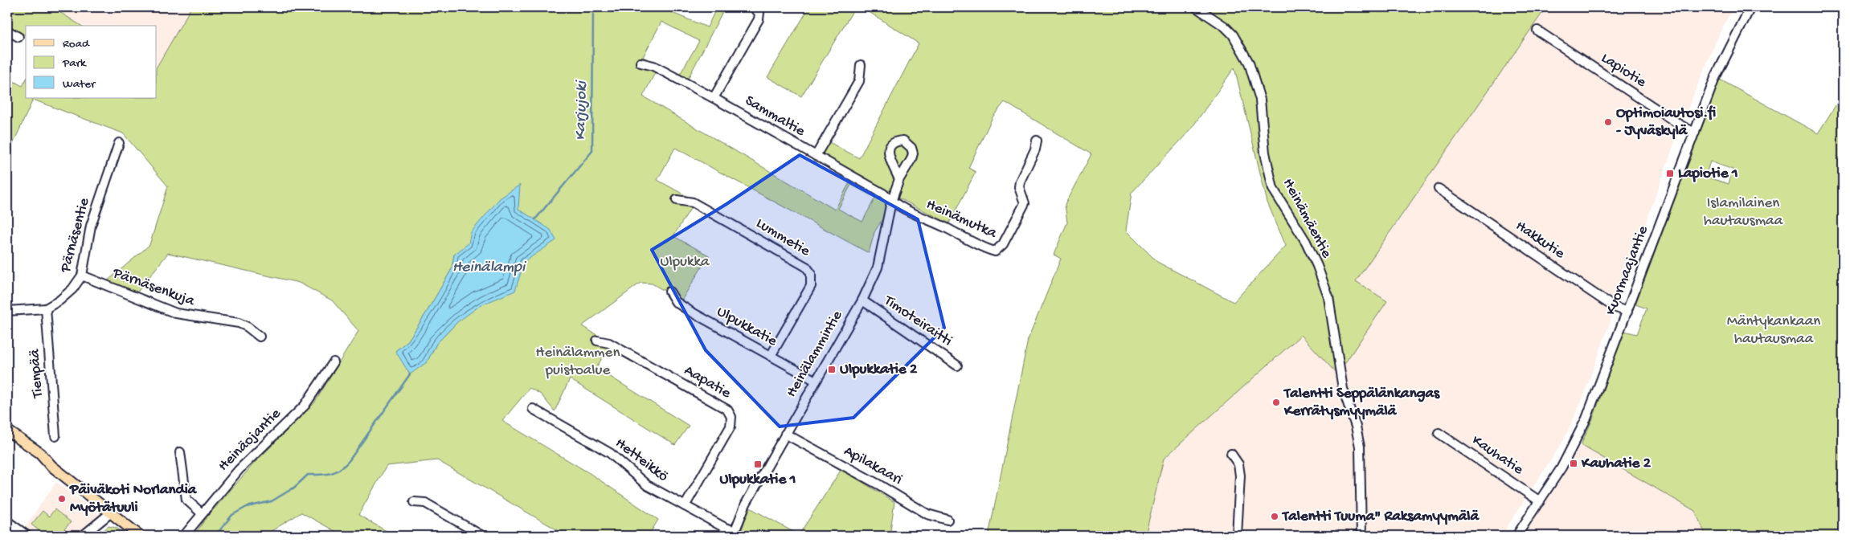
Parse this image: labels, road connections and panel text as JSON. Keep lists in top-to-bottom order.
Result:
{
  "streets": {
    "street": [
      "Lapiotie",
      "Sammaltie",
      "Heinämäentie",
      "Heinämutka",
      "Pärnäsentie",
      "Lummetie",
      "Hakkutie",
      "Kuormaajantie",
      "Pärnäsenkuja",
      "Timoteiraitti",
      "Ulpukkatie",
      "Heinälammintie",
      "Tienpää",
      "Aapatie",
      "Heinäojantie",
      "Kauhatie",
      "Hetteikkö",
      "Apilakaari"
    ]
  },
  "crossings": [
    ["Lapiotie", "Kuormaajantie"],
    ["Sammaltie", "Heinämutka"],
    ["Sammaltie", "Heinälammintie"],
    ["Heinämutka", "Heinälammintie"],
    ["Pärnäsentie", "Pärnäsenkuja"],
    ["Pärnäsentie", "Tienpää"],
    ["Lummetie", "Ulpukkatie"],
    ["Hakkutie", "Kuormaajantie"],
    ["Kuormaajantie", "Kauhatie"],
    ["Timoteiraitti", "Heinälammintie"],
    ["Ulpukkatie", "Heinälammintie"],
    ["Heinälammintie", "Hetteikkö"],
    ["Heinälammintie", "Apilakaari"],
    ["Aapatie", "Hetteikkö"]
  ],
  "water": ["Karjujoki", "Heinälampi"],
  "parks": [
    "Islamilainen hautausmaa",
    "Ulpukka",
    "Mäntykankaan hautausmaa",
    "Heinälammen puistoalue"
  ],
  "places": {
    "other": [
      "Optimoiautosi.fi - Jyväskylä",
      "Talentti Seppälänkangas Kerrätysmyymälä",
      "Päiväkoti Norlandia Myötätuuli",
      "Talentti Tuuma\" Raksamyymälä"
    ],
    "transit": [
      "Lapiotie 1",
      "Ulpukkatie 2",
      "Kauhatie 2",
      "Ulpukkatie 1"
    ]
  },
  "legend": ["Road", "Park", "Water"]
}
